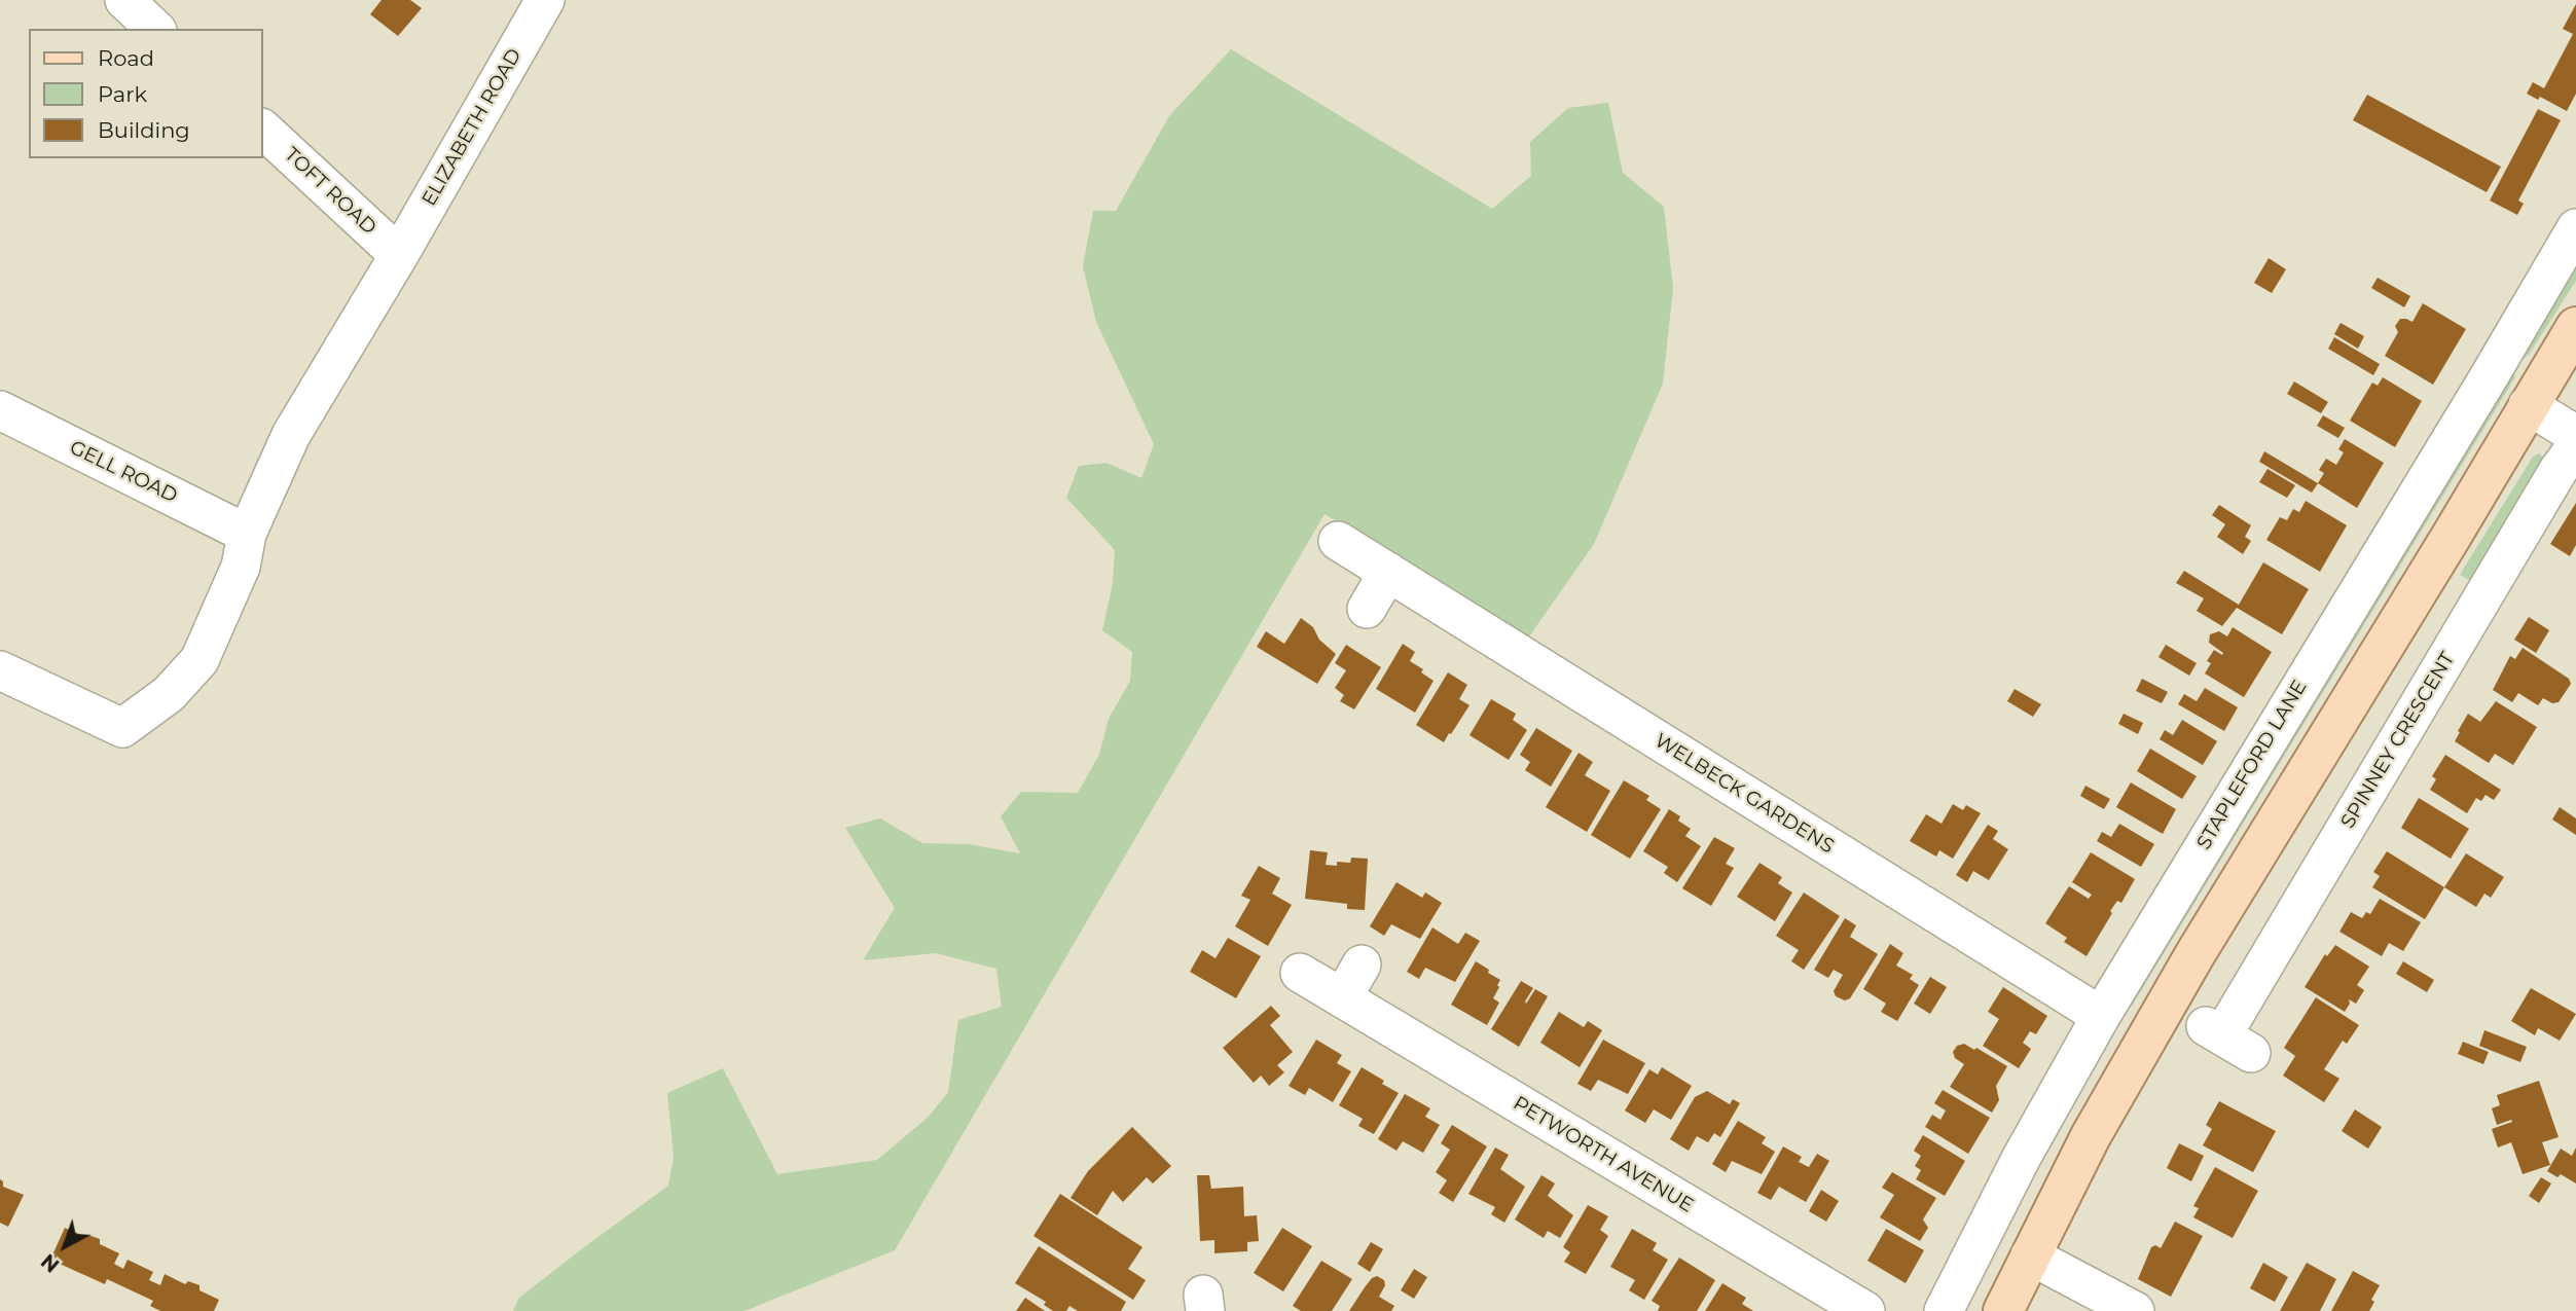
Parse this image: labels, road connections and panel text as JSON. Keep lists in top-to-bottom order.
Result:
{
  "streets": {
    "street": [
      "ELIZABETH ROAD",
      "TOFT ROAD",
      "GELL ROAD",
      "SPINNEY CRESCENT",
      "STAPLEFORD LANE",
      "WELBECK GARDENS",
      "PETWORTH AVENUE"
    ]
  },
  "crossings": [
    ["ELIZABETH ROAD", "TOFT ROAD"],
    ["ELIZABETH ROAD", "GELL ROAD"],
    ["STAPLEFORD LANE", "WELBECK GARDENS"]
  ],
  "legend": ["Road", "Park", "Building"],
  "north": "bottom left"
}
